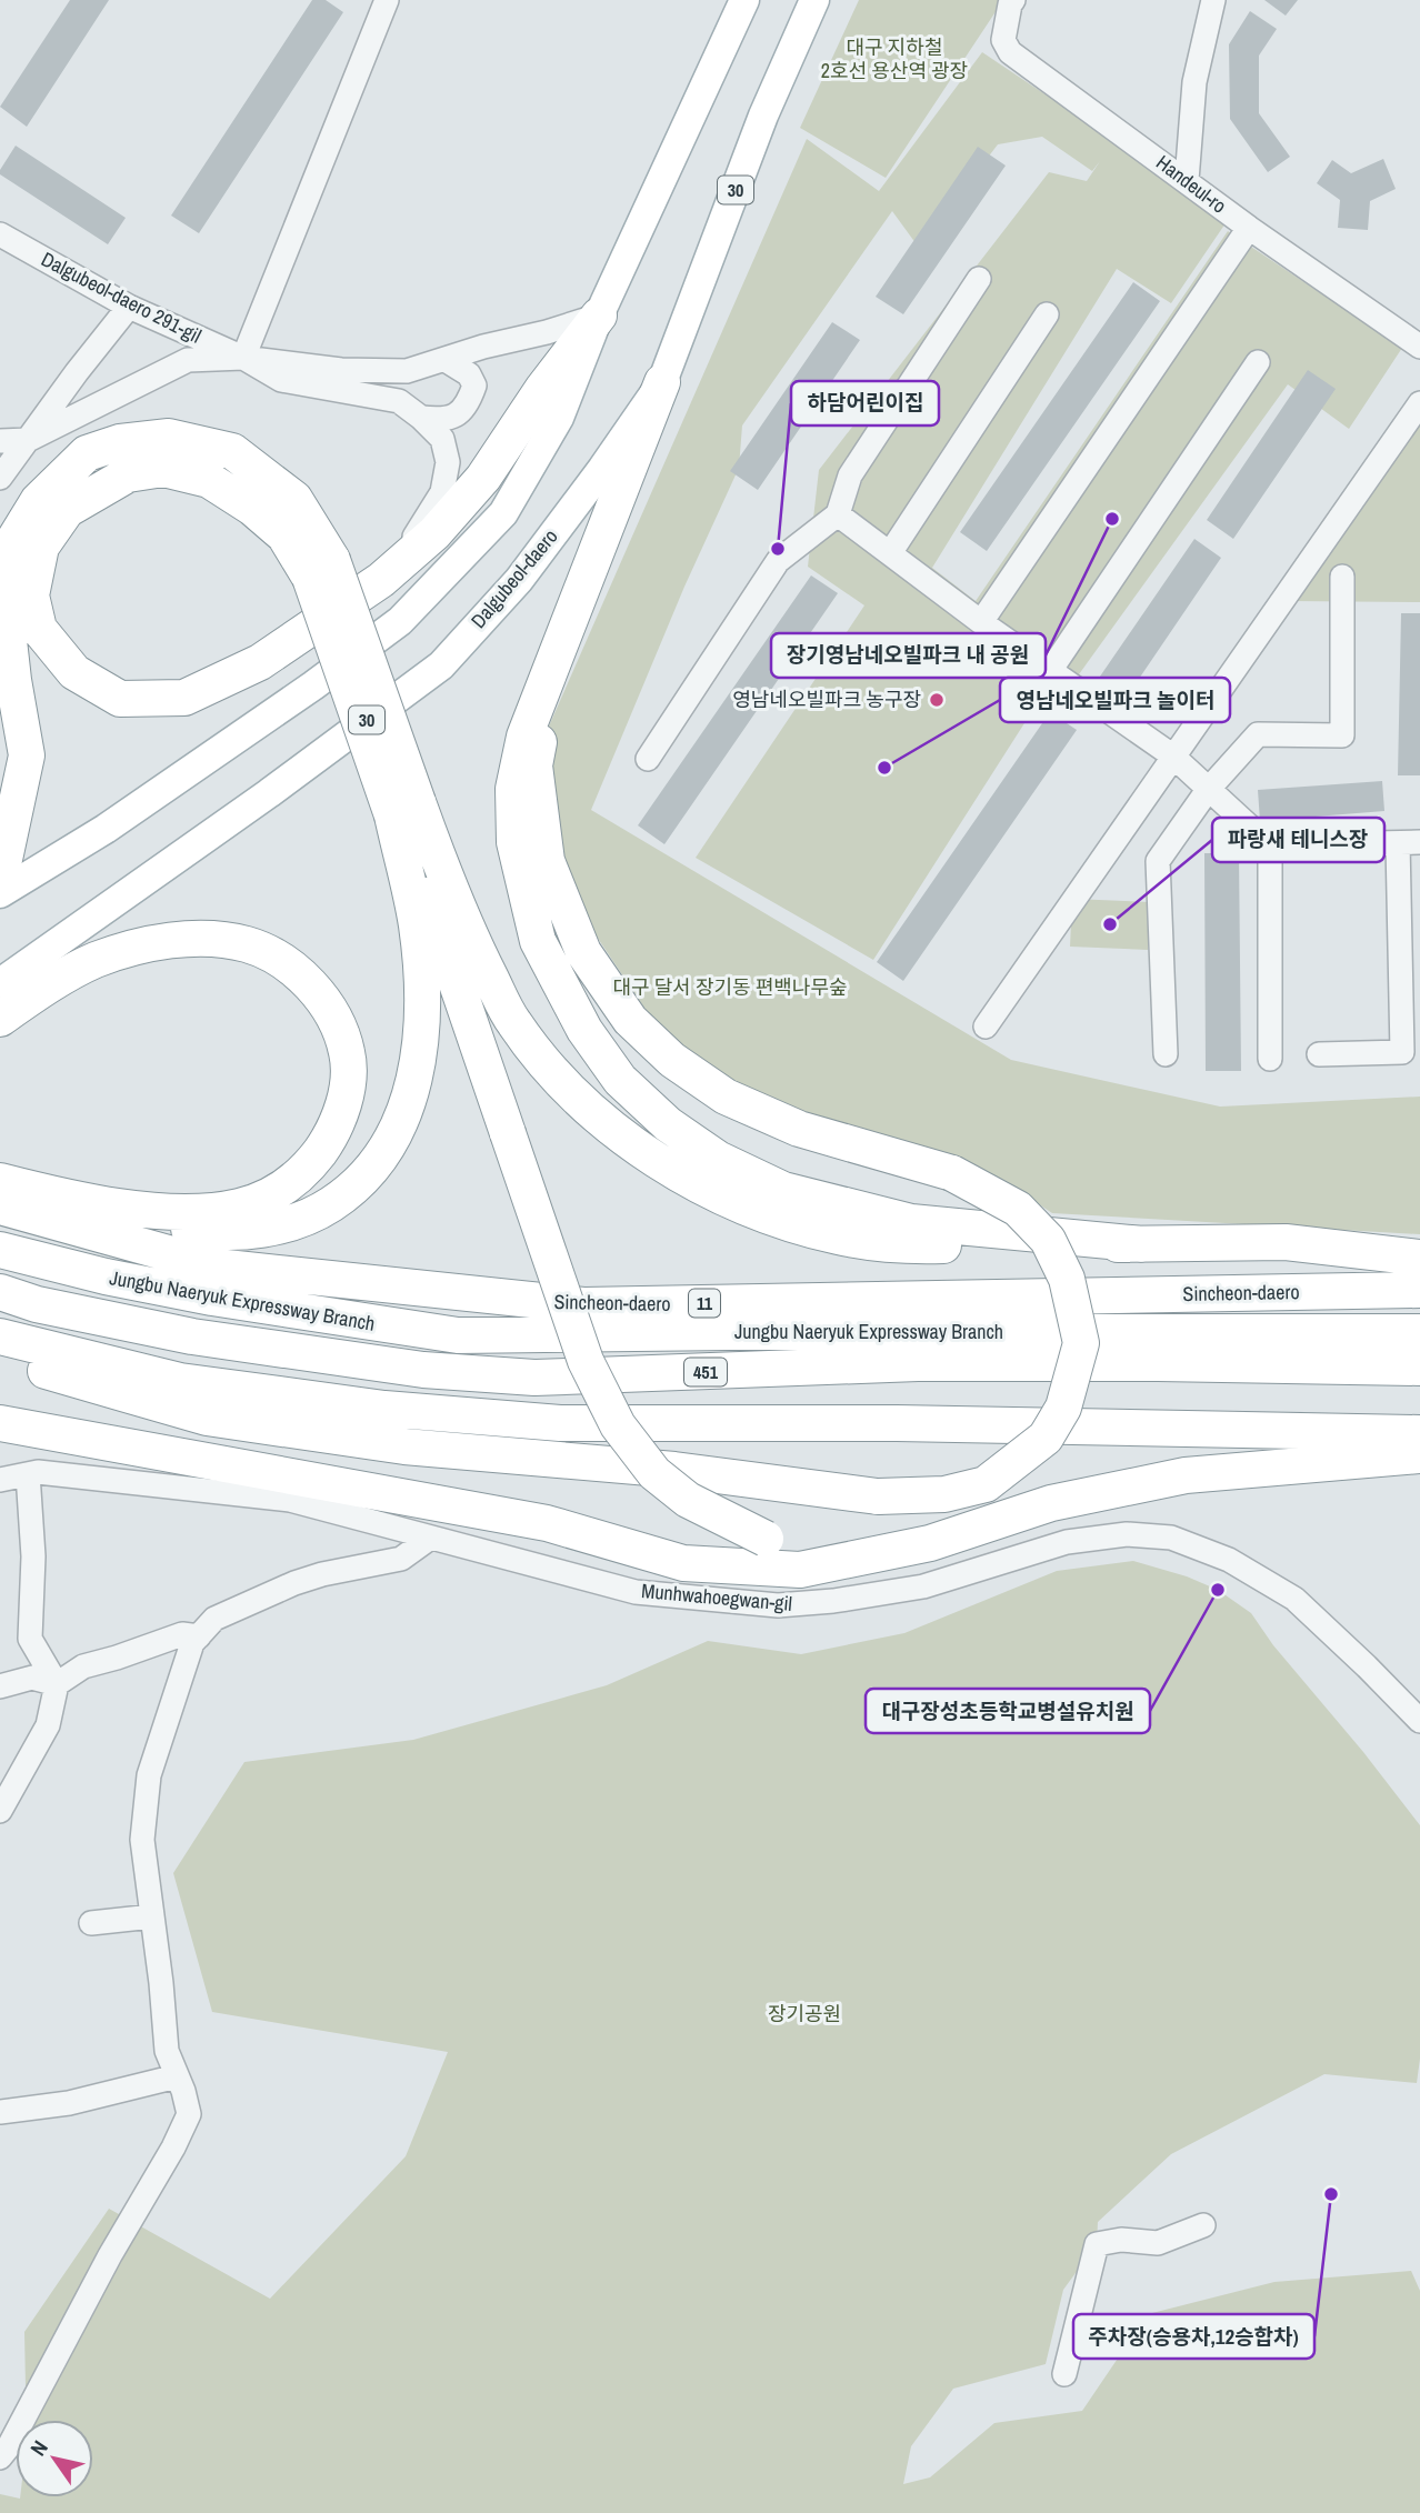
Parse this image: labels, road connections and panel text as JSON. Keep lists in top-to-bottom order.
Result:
{
  "streets": {
    "highway": [
      "Sincheon-daero",
      "Jungbu Naeryuk Expressway Branch",
      "11",
      "451"
    ],
    "main road": ["30", "Dalgubeol-daero"],
    "street": ["Handeul-ro", "Dalgubeol-daero 291-gil", "Munhwahoegwan-gil"]
  },
  "parks": ["대구 지하철 2호선 용산역 광장", "대구 달서 장기동 편백나무숲", "장기공원"],
  "places": [
    "장기영남네오빌파크 내 공원",
    "하담어린이집",
    "영남네오빌파크 농구장",
    "영남네오빌파크 놀이터",
    "파랑새 테니스장",
    "대구장성초등학교병설유치원",
    "주차장(승용차,12승합차)"
  ],
  "north": "top left"
}
